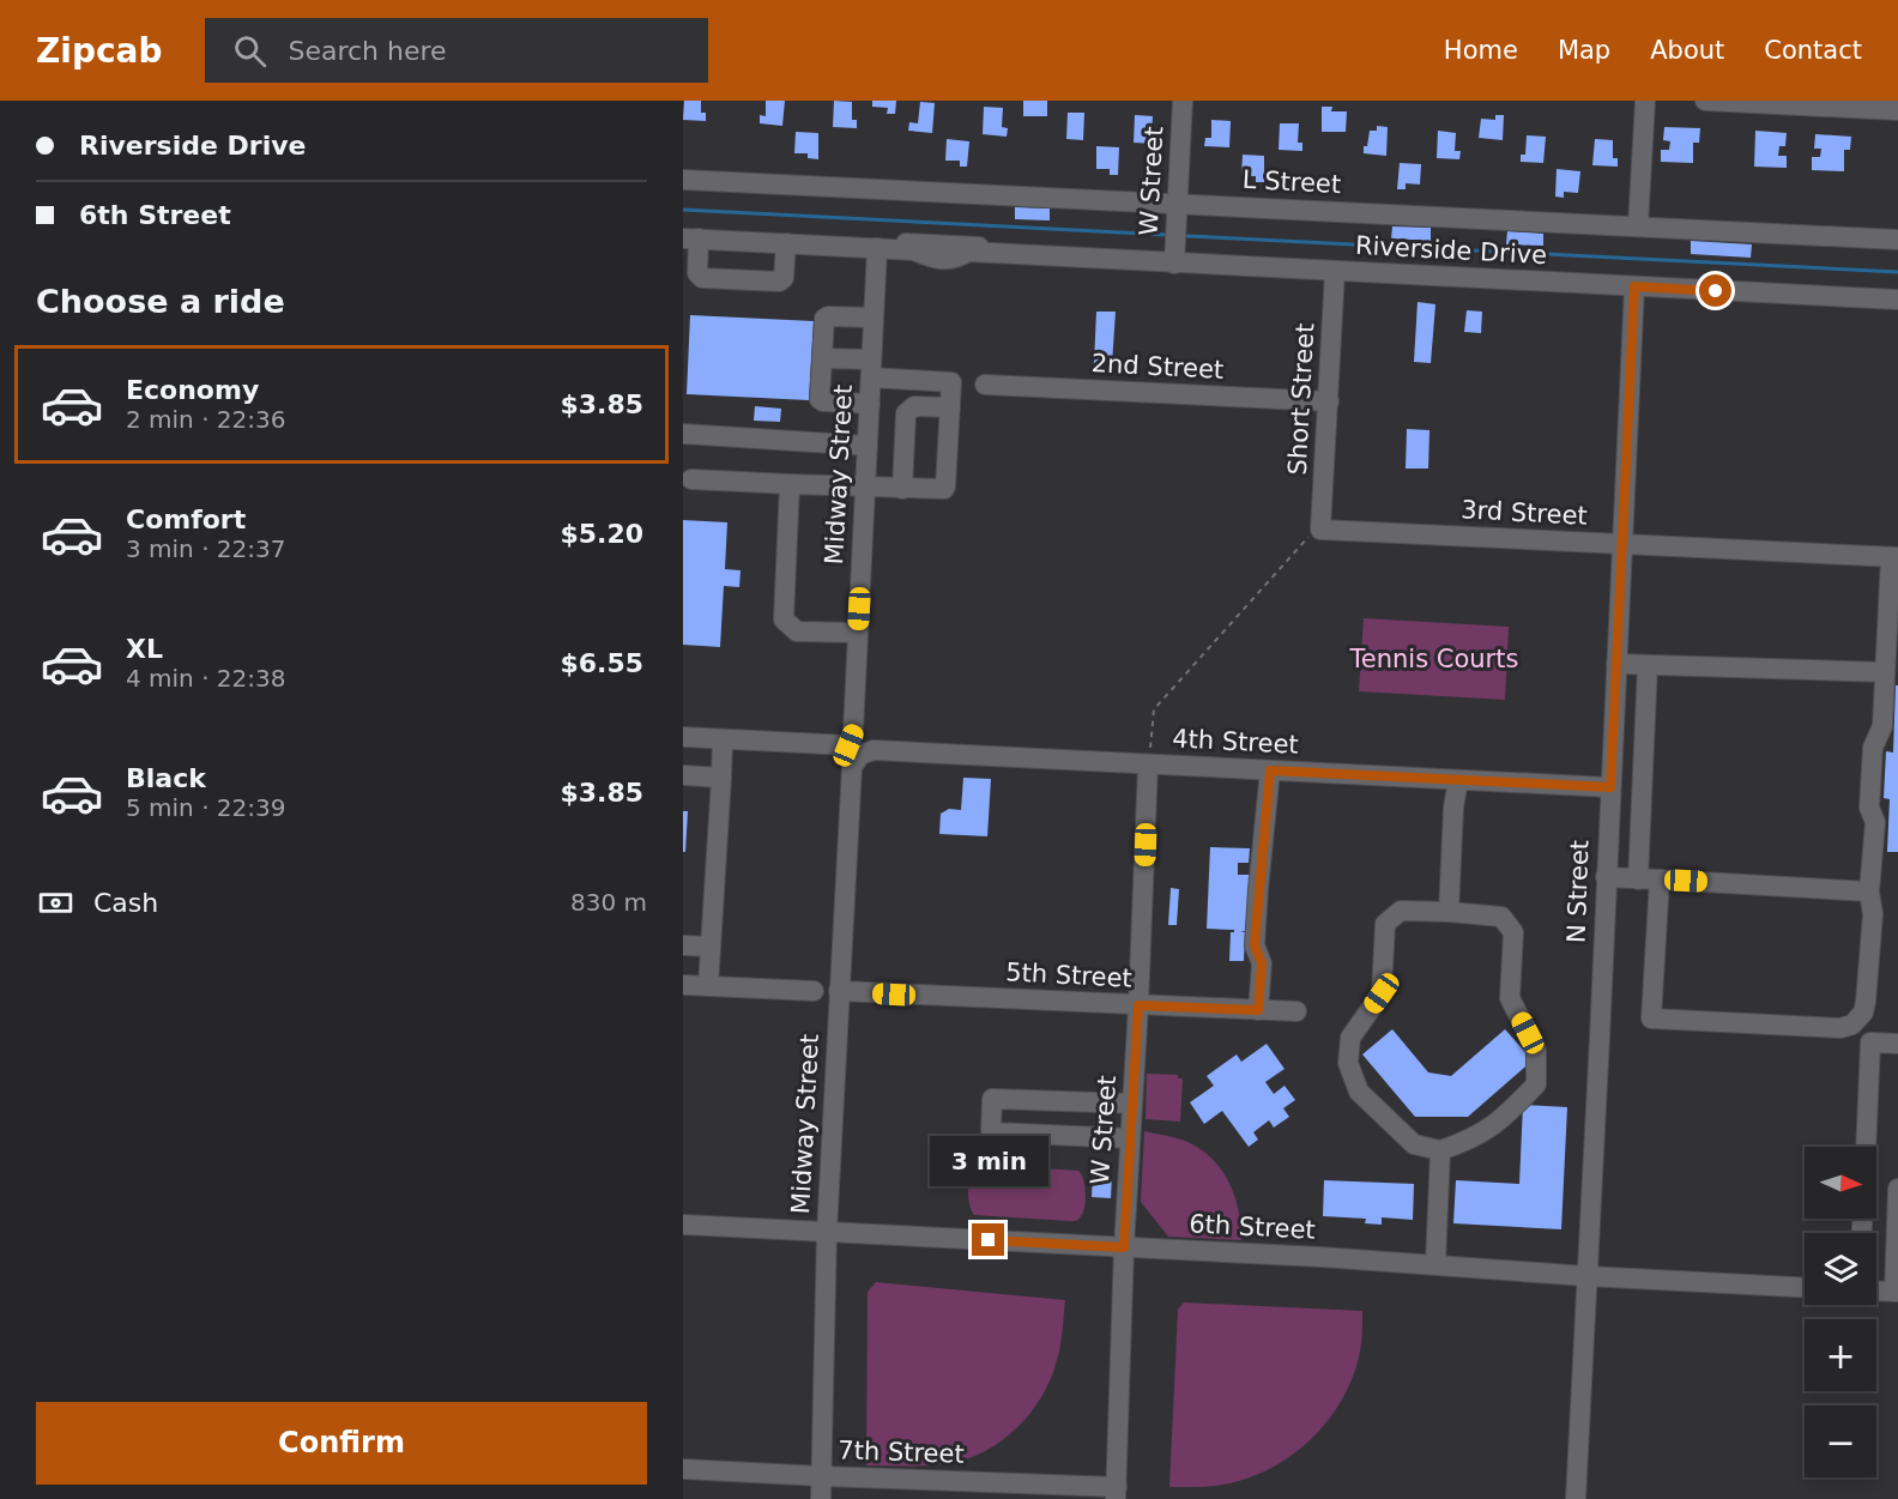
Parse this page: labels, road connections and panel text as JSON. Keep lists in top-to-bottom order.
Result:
{
  "streets": {
    "street": [
      "W Street",
      "L Street",
      "Riverside Drive",
      "2nd Street",
      "Short Street",
      "Midway Street",
      "3rd Street",
      "4th Street",
      "N Street",
      "5th Street",
      "6th Street",
      "7th Street"
    ]
  },
  "crossings": [
    ["W Street", "L Street"],
    ["W Street", "Riverside Drive"],
    ["W Street", "4th Street"],
    ["W Street", "5th Street"],
    ["W Street", "6th Street"],
    ["W Street", "7th Street"],
    ["Riverside Drive", "Short Street"],
    ["Riverside Drive", "Midway Street"],
    ["Riverside Drive", "N Street"],
    ["2nd Street", "Short Street"],
    ["Short Street", "3rd Street"],
    ["Midway Street", "4th Street"],
    ["Midway Street", "5th Street"],
    ["Midway Street", "6th Street"],
    ["Midway Street", "7th Street"],
    ["3rd Street", "N Street"],
    ["4th Street", "N Street"],
    ["N Street", "6th Street"]
  ],
  "parks": ["Tennis Courts"],
  "north": "right",
  "page": {
    "header": "Zipcab",
    "search": "Search here",
    "nav": [
      "Home",
      "Map",
      "About",
      "Contact"
    ],
    "banner": ["Riverside Drive", "6th Street"],
    "heading": "Choose a ride",
    "list": [
      {
        "name": "Economy",
        "note": "2 min · 22:36",
        "value": "$3.85"
      },
      {
        "name": "Comfort",
        "note": "3 min · 22:37",
        "value": "$5.20"
      },
      {
        "name": "XL",
        "note": "4 min · 22:38",
        "value": "$6.55"
      },
      {
        "name": "Black",
        "note": "5 min · 22:39",
        "value": "$3.85"
      }
    ],
    "pay": ["Cash", "830 m"],
    "bubble": "3 min",
    "map_buttons": ["+", "−"],
    "buttons": "Confirm"
  }
}
